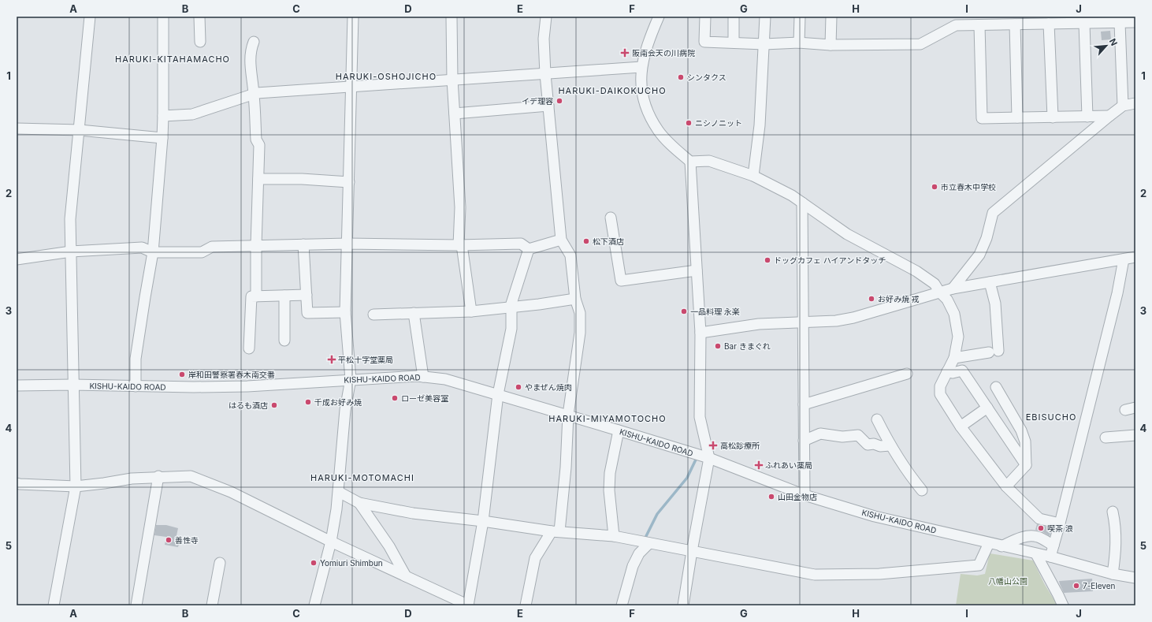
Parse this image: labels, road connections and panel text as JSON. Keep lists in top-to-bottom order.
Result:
{
  "streets": {
    "street": ["KISHU-KAIDO ROAD"]
  },
  "districts": [
    "HARUKI-KITAHAMACHO",
    "HARUKI-OSHOJICHO",
    "HARUKI-DAIKOKUCHO",
    "EBISUCHO",
    "HARUKI-MIYAMOTOCHO",
    "HARUKI-MOTOMACHI"
  ],
  "parks": ["八幡山公園"],
  "places": {
    "health": [
      "阪南会天の川病院",
      "平松十字堂薬局",
      "高松診療所",
      "ふれあい薬局"
    ],
    "other": [
      "シンタクス",
      "イデ理容",
      "ニシノニット",
      "市立春木中学校",
      "松下酒店",
      "ドッグカフェ ハイアンドタッチ",
      "お好み焼 戎",
      "一品料理 永楽",
      "Bar きまぐれ",
      "岸和田警察署春木南交番",
      "やまぜん焼肉",
      "ローゼ美容室",
      "千成お好み焼",
      "はるも酒店",
      "山田金物店",
      "喫茶 浪",
      "善性寺",
      "Yomiuri Shimbun",
      "7-Eleven"
    ]
  },
  "north": "top right",
  "grid": {
    "columns": [
      "A",
      "B",
      "C",
      "D",
      "E",
      "F",
      "G",
      "H",
      "I",
      "J"
    ],
    "rows": [
      "1",
      "2",
      "3",
      "4",
      "5"
    ]
  }
}
